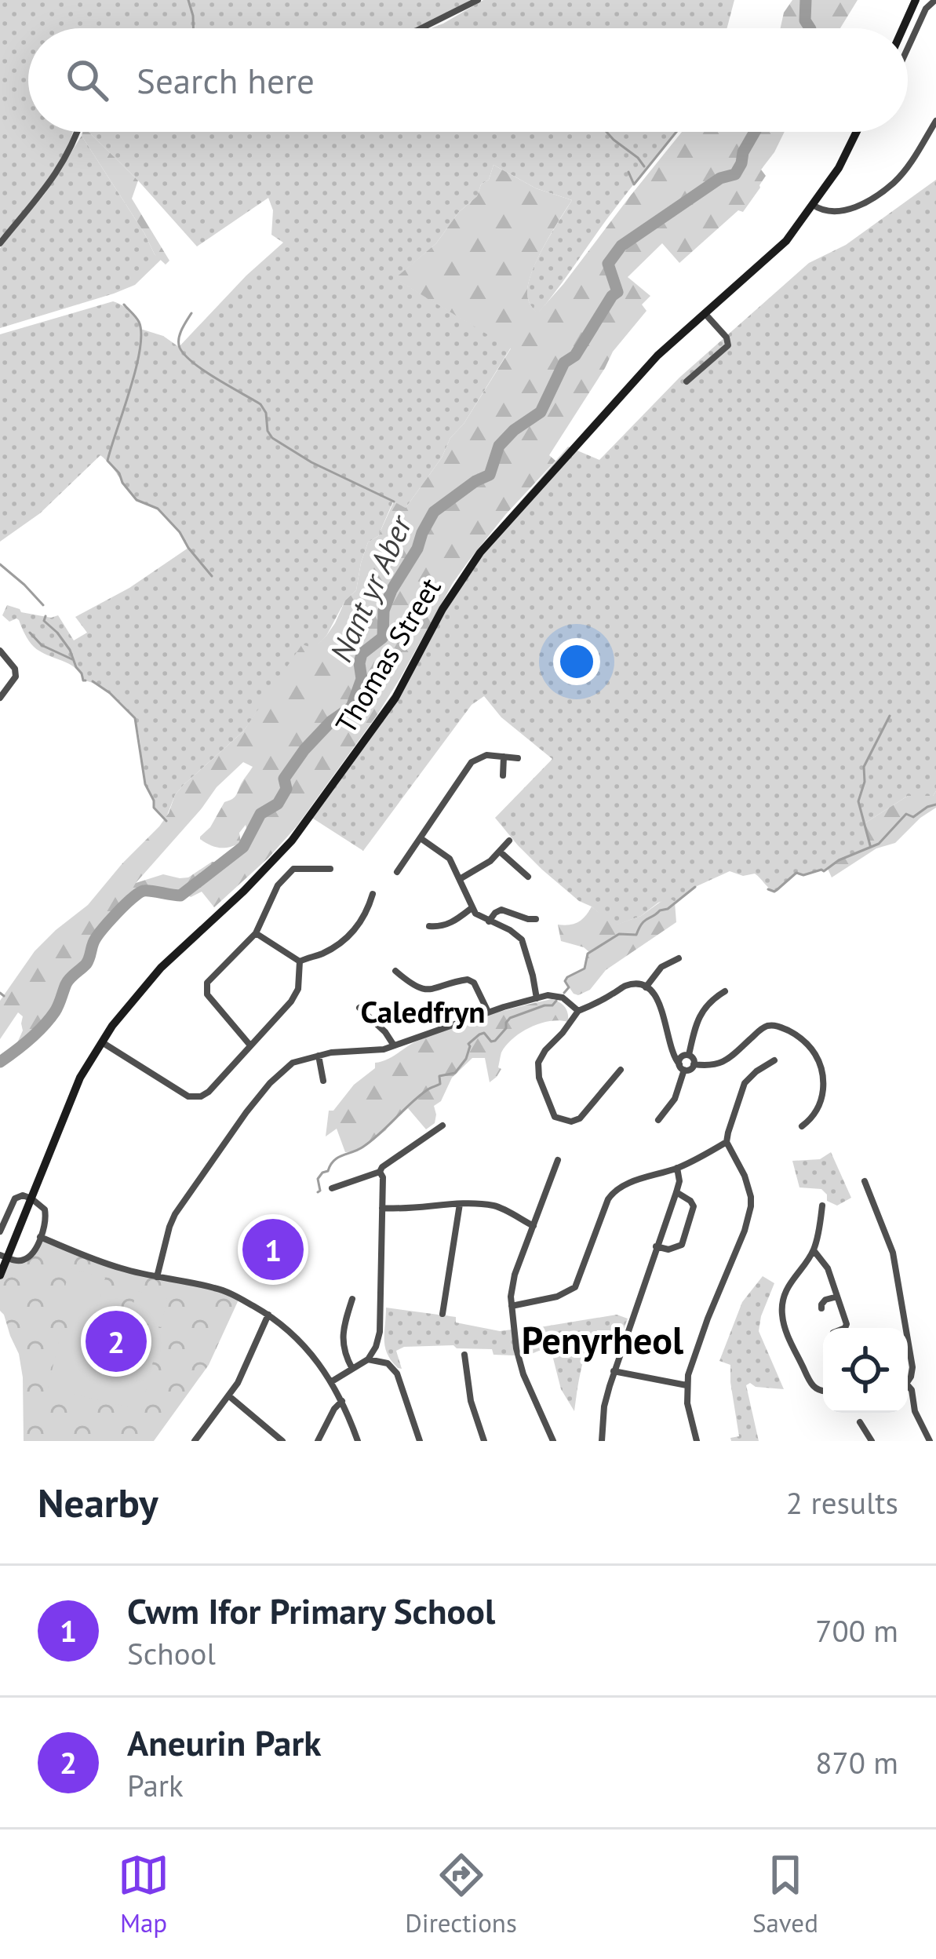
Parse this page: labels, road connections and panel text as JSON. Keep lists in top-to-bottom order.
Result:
{
  "streets": {
    "main road": ["Thomas Street"]
  },
  "districts": ["Caledfryn", "Penyrheol"],
  "water": ["Nant yr Aber"],
  "page": {
    "search": "Search here",
    "pins": ["1", "2"],
    "heading": ["Nearby", "2 results"],
    "list": [
      {
        "mark": "1",
        "name": "Cwm Ifor Primary School",
        "note": "School",
        "value": "700 m"
      },
      {
        "mark": "2",
        "name": "Aneurin Park",
        "note": "Park",
        "value": "870 m"
      }
    ],
    "nav": ["Map", "Directions", "Saved"]
  }
}
